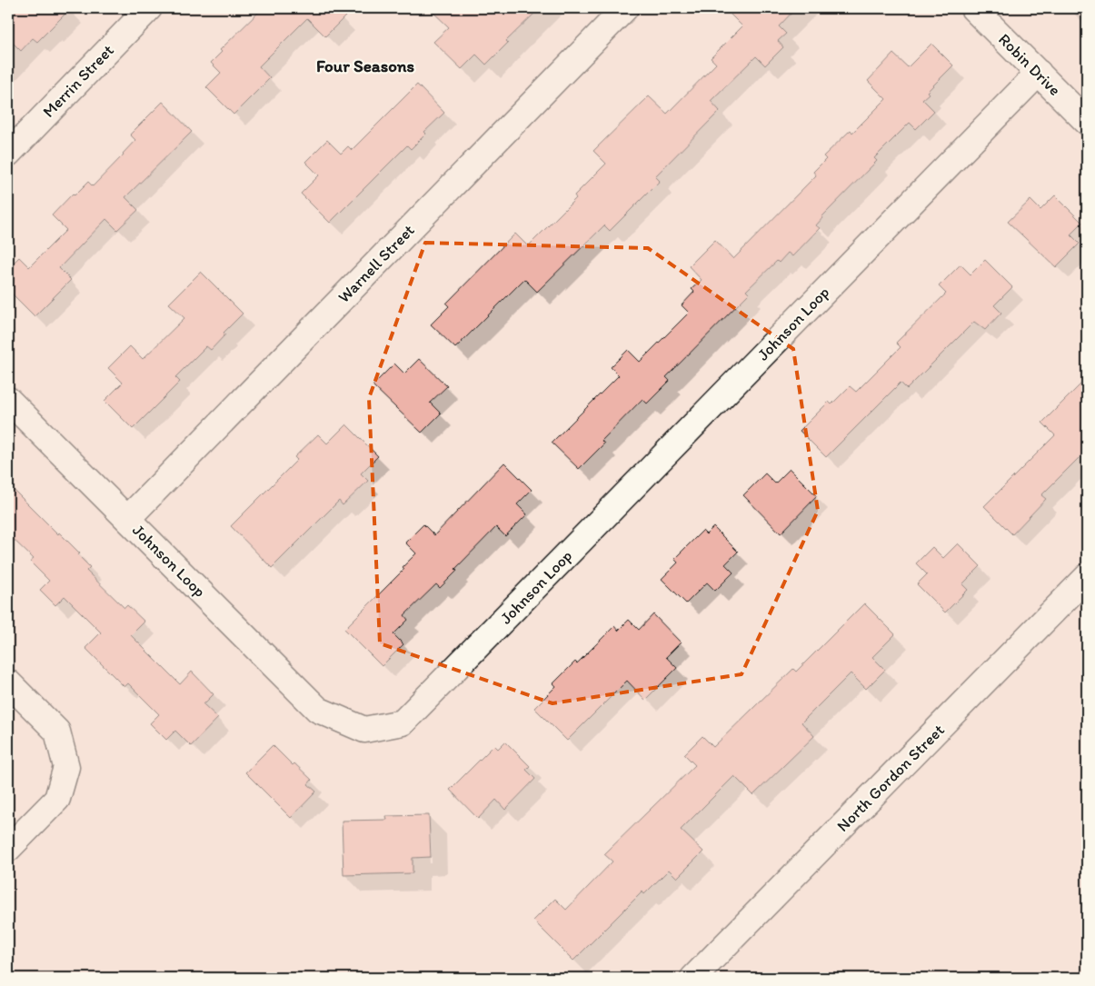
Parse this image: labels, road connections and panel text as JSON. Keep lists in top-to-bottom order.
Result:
{
  "streets": {
    "street": [
      "Robin Drive",
      "Merrin Street",
      "Warnell Street",
      "Johnson Loop",
      "North Gordon Street"
    ]
  },
  "crossings": [
    ["Robin Drive", "Johnson Loop"],
    ["Warnell Street", "Johnson Loop"]
  ],
  "districts": ["Four Seasons"]
}
